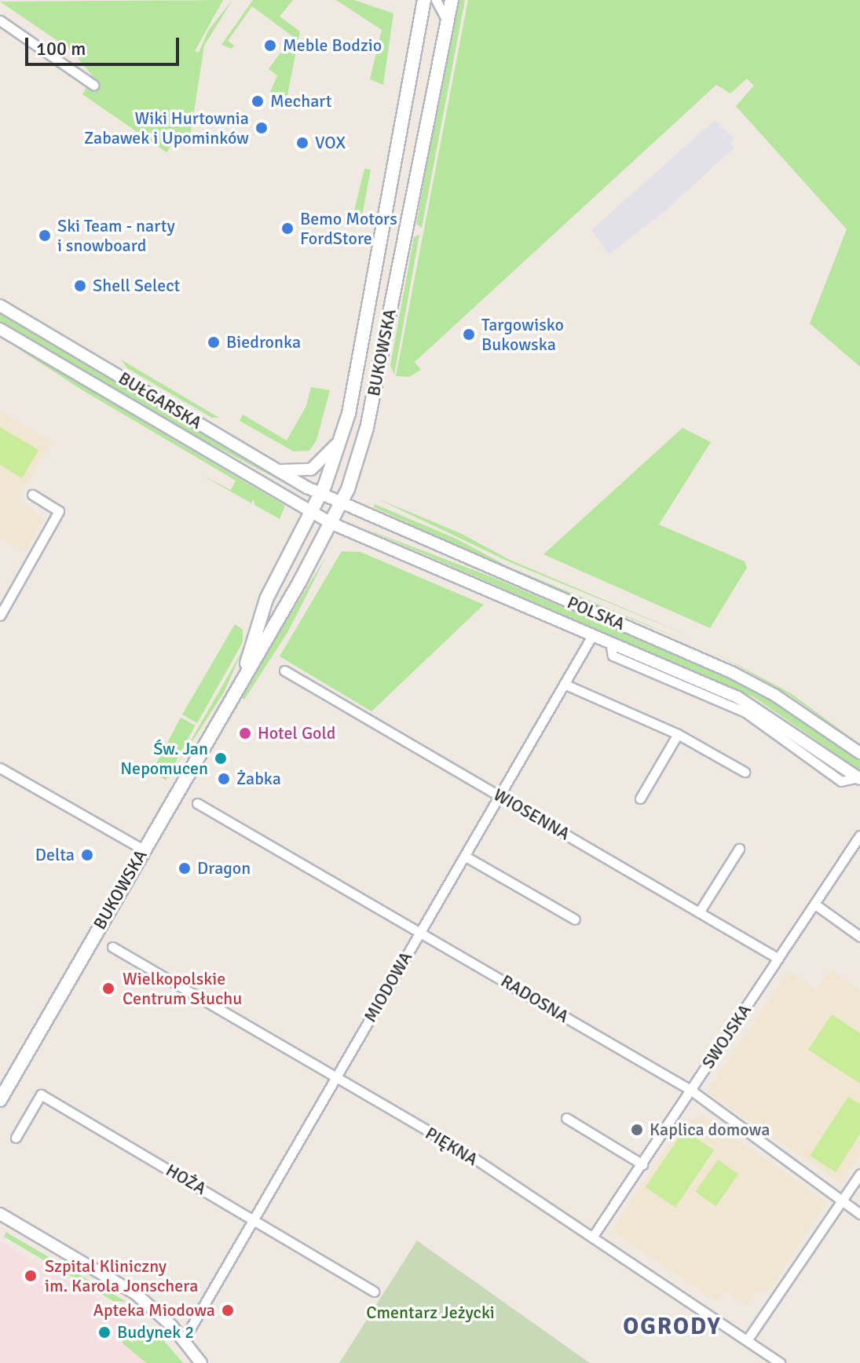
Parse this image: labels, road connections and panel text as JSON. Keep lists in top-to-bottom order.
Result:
{
  "streets": {
    "main road": ["BUKOWSKA"],
    "street": [
      "BUŁGARSKA",
      "POLSKA",
      "WIOSENNA",
      "MIODOWA",
      "RADOSNA",
      "SWOJSKA",
      "PIĘKNA",
      "HOŻA"
    ]
  },
  "crossings": [
    ["BUKOWSKA", "BUŁGARSKA"],
    ["BUKOWSKA", "POLSKA"],
    ["BUŁGARSKA", "POLSKA"],
    ["POLSKA", "MIODOWA"],
    ["WIOSENNA", "MIODOWA"],
    ["WIOSENNA", "SWOJSKA"],
    ["MIODOWA", "RADOSNA"],
    ["MIODOWA", "PIĘKNA"],
    ["MIODOWA", "HOŻA"],
    ["RADOSNA", "SWOJSKA"],
    ["SWOJSKA", "PIĘKNA"]
  ],
  "districts": ["OGRODY"],
  "parks": ["Cmentarz Jeżycki"],
  "places": [
    "Meble Bodzio",
    "Mechart",
    "Wiki Hurtownia Zabawek i Upominków",
    "VOX",
    "Bemo Motors FordStore",
    "Ski Team - narty i snowboard",
    "Shell Select",
    "Targowisko Bukowska",
    "Biedronka",
    "Hotel Gold",
    "Św. Jan Nepomucen",
    "Żabka",
    "Delta",
    "Dragon",
    "Wielkopolskie Centrum Słuchu",
    "Kaplica domowa",
    "Szpital Kliniczny im. Karola Jonschera",
    "Apteka Miodowa",
    "Budynek 2"
  ],
  "scale_bar": "100 m"
}
